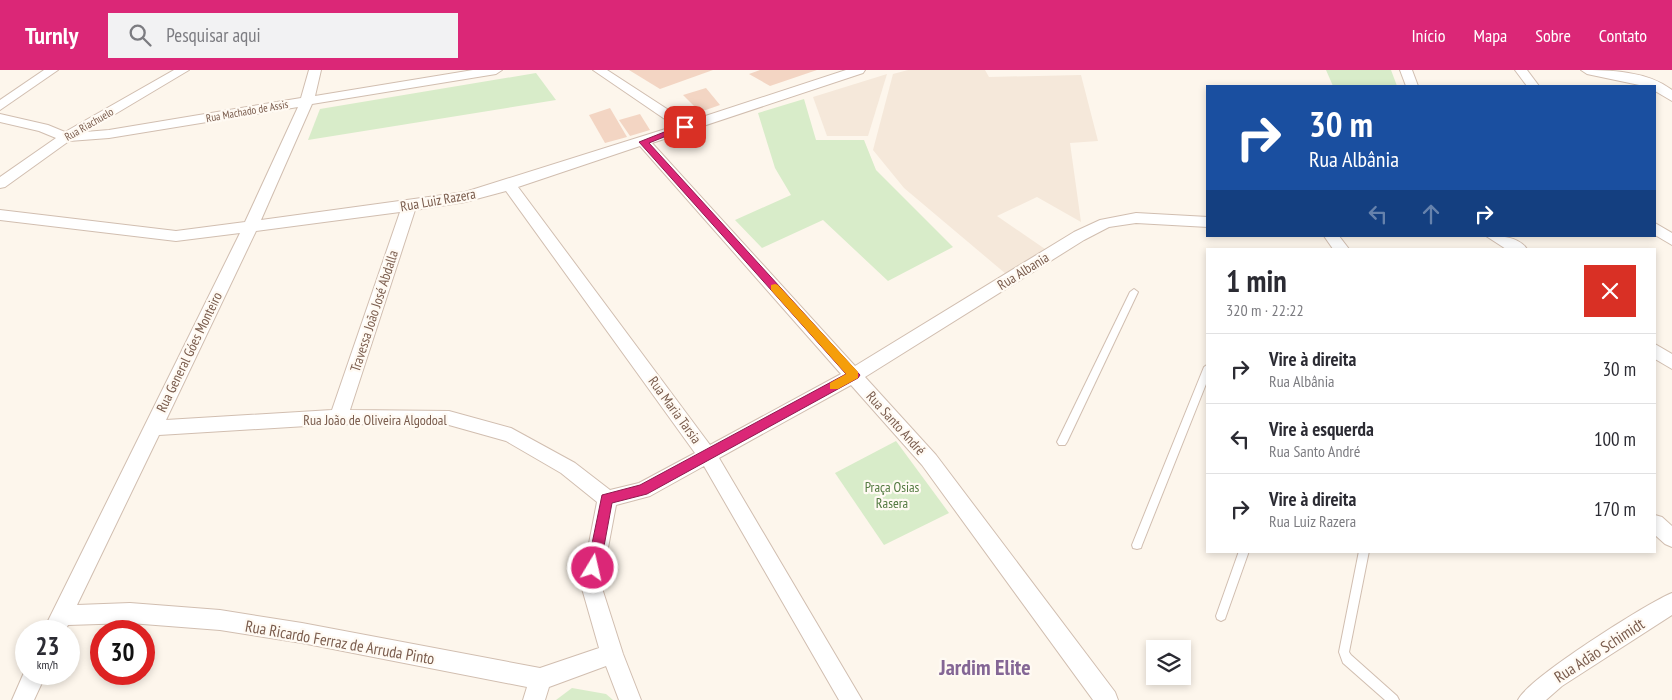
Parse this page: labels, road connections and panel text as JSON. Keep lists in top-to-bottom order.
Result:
{
  "streets": {
    "street": [
      "Rua Machado de Assis",
      "Rua Riachuelo",
      "Rua Luiz Razera",
      "Rua Albania",
      "Travessa João José Abdalla",
      "Rua General Góes Monteiro",
      "Rua Maria Tarsia",
      "Rua João de Oliveira Algodoal",
      "Rua Santo André",
      "Rua Ricardo Ferraz de Arruda Pinto",
      "Rua Adão Schimidt"
    ]
  },
  "crossings": [
    ["Rua Machado de Assis", "Rua Riachuelo"],
    ["Rua Machado de Assis", "Rua General Góes Monteiro"],
    ["Rua Luiz Razera", "Travessa João José Abdalla"],
    ["Rua Luiz Razera", "Rua General Góes Monteiro"],
    ["Rua Luiz Razera", "Rua Maria Tarsia"],
    ["Rua Luiz Razera", "Rua Santo André"],
    ["Rua Albania", "Rua Maria Tarsia"],
    ["Rua Albania", "Rua João de Oliveira Algodoal"],
    ["Rua Albania", "Rua Santo André"],
    ["Travessa João José Abdalla", "Rua João de Oliveira Algodoal"],
    ["Rua General Góes Monteiro", "Rua João de Oliveira Algodoal"]
  ],
  "districts": ["Jardim Elite"],
  "parks": ["Praça Osias Rasera"],
  "page": {
    "header": "Turnly",
    "search": "Pesquisar aqui",
    "nav": [
      "Início",
      "Mapa",
      "Sobre",
      "Contato"
    ],
    "turn": ["30 m", "Rua Albânia"],
    "heading": ["1 min", "320 m · 22:22"],
    "list": [
      {
        "name": "Vire à direita",
        "note": "Rua Albânia",
        "value": "30 m"
      },
      {
        "name": "Vire à esquerda",
        "note": "Rua Santo André",
        "value": "100 m"
      },
      {
        "name": "Vire à direita",
        "note": "Rua Luiz Razera",
        "value": "170 m"
      }
    ],
    "speed": "23 km/h",
    "limit": "30"
  }
}
